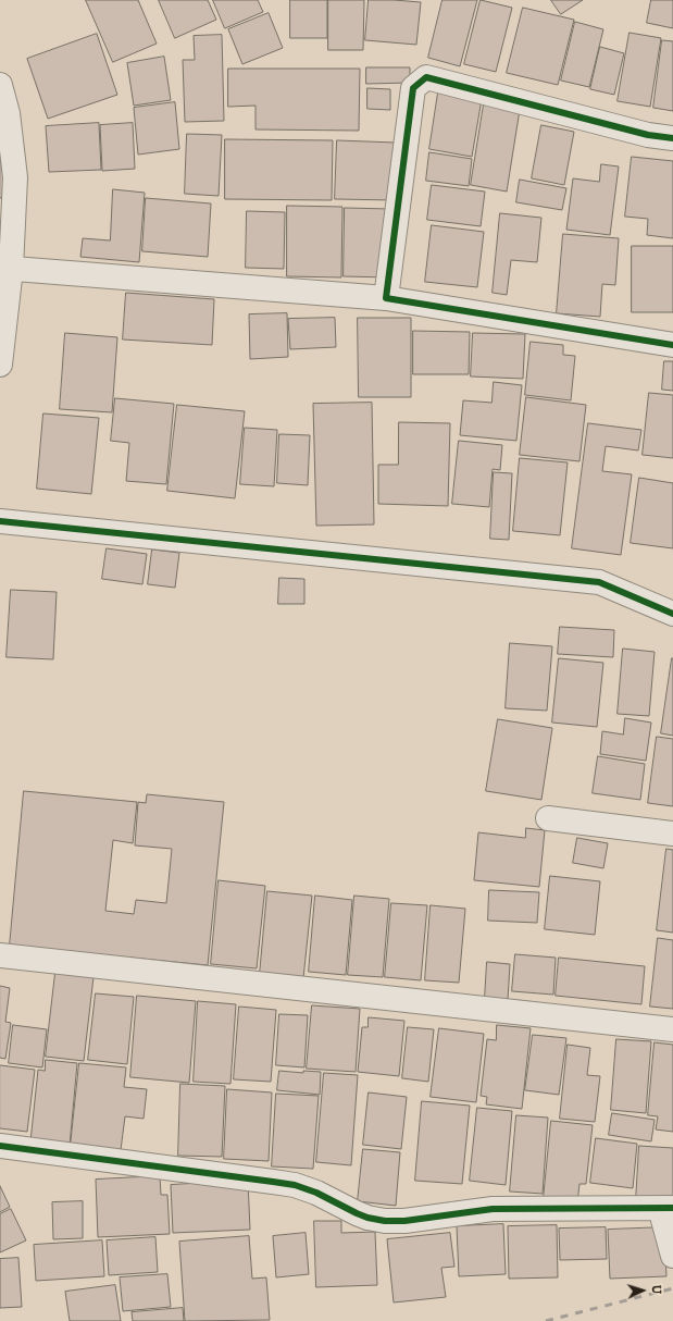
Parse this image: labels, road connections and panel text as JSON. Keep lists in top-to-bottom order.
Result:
{
  "north": "right"
}
